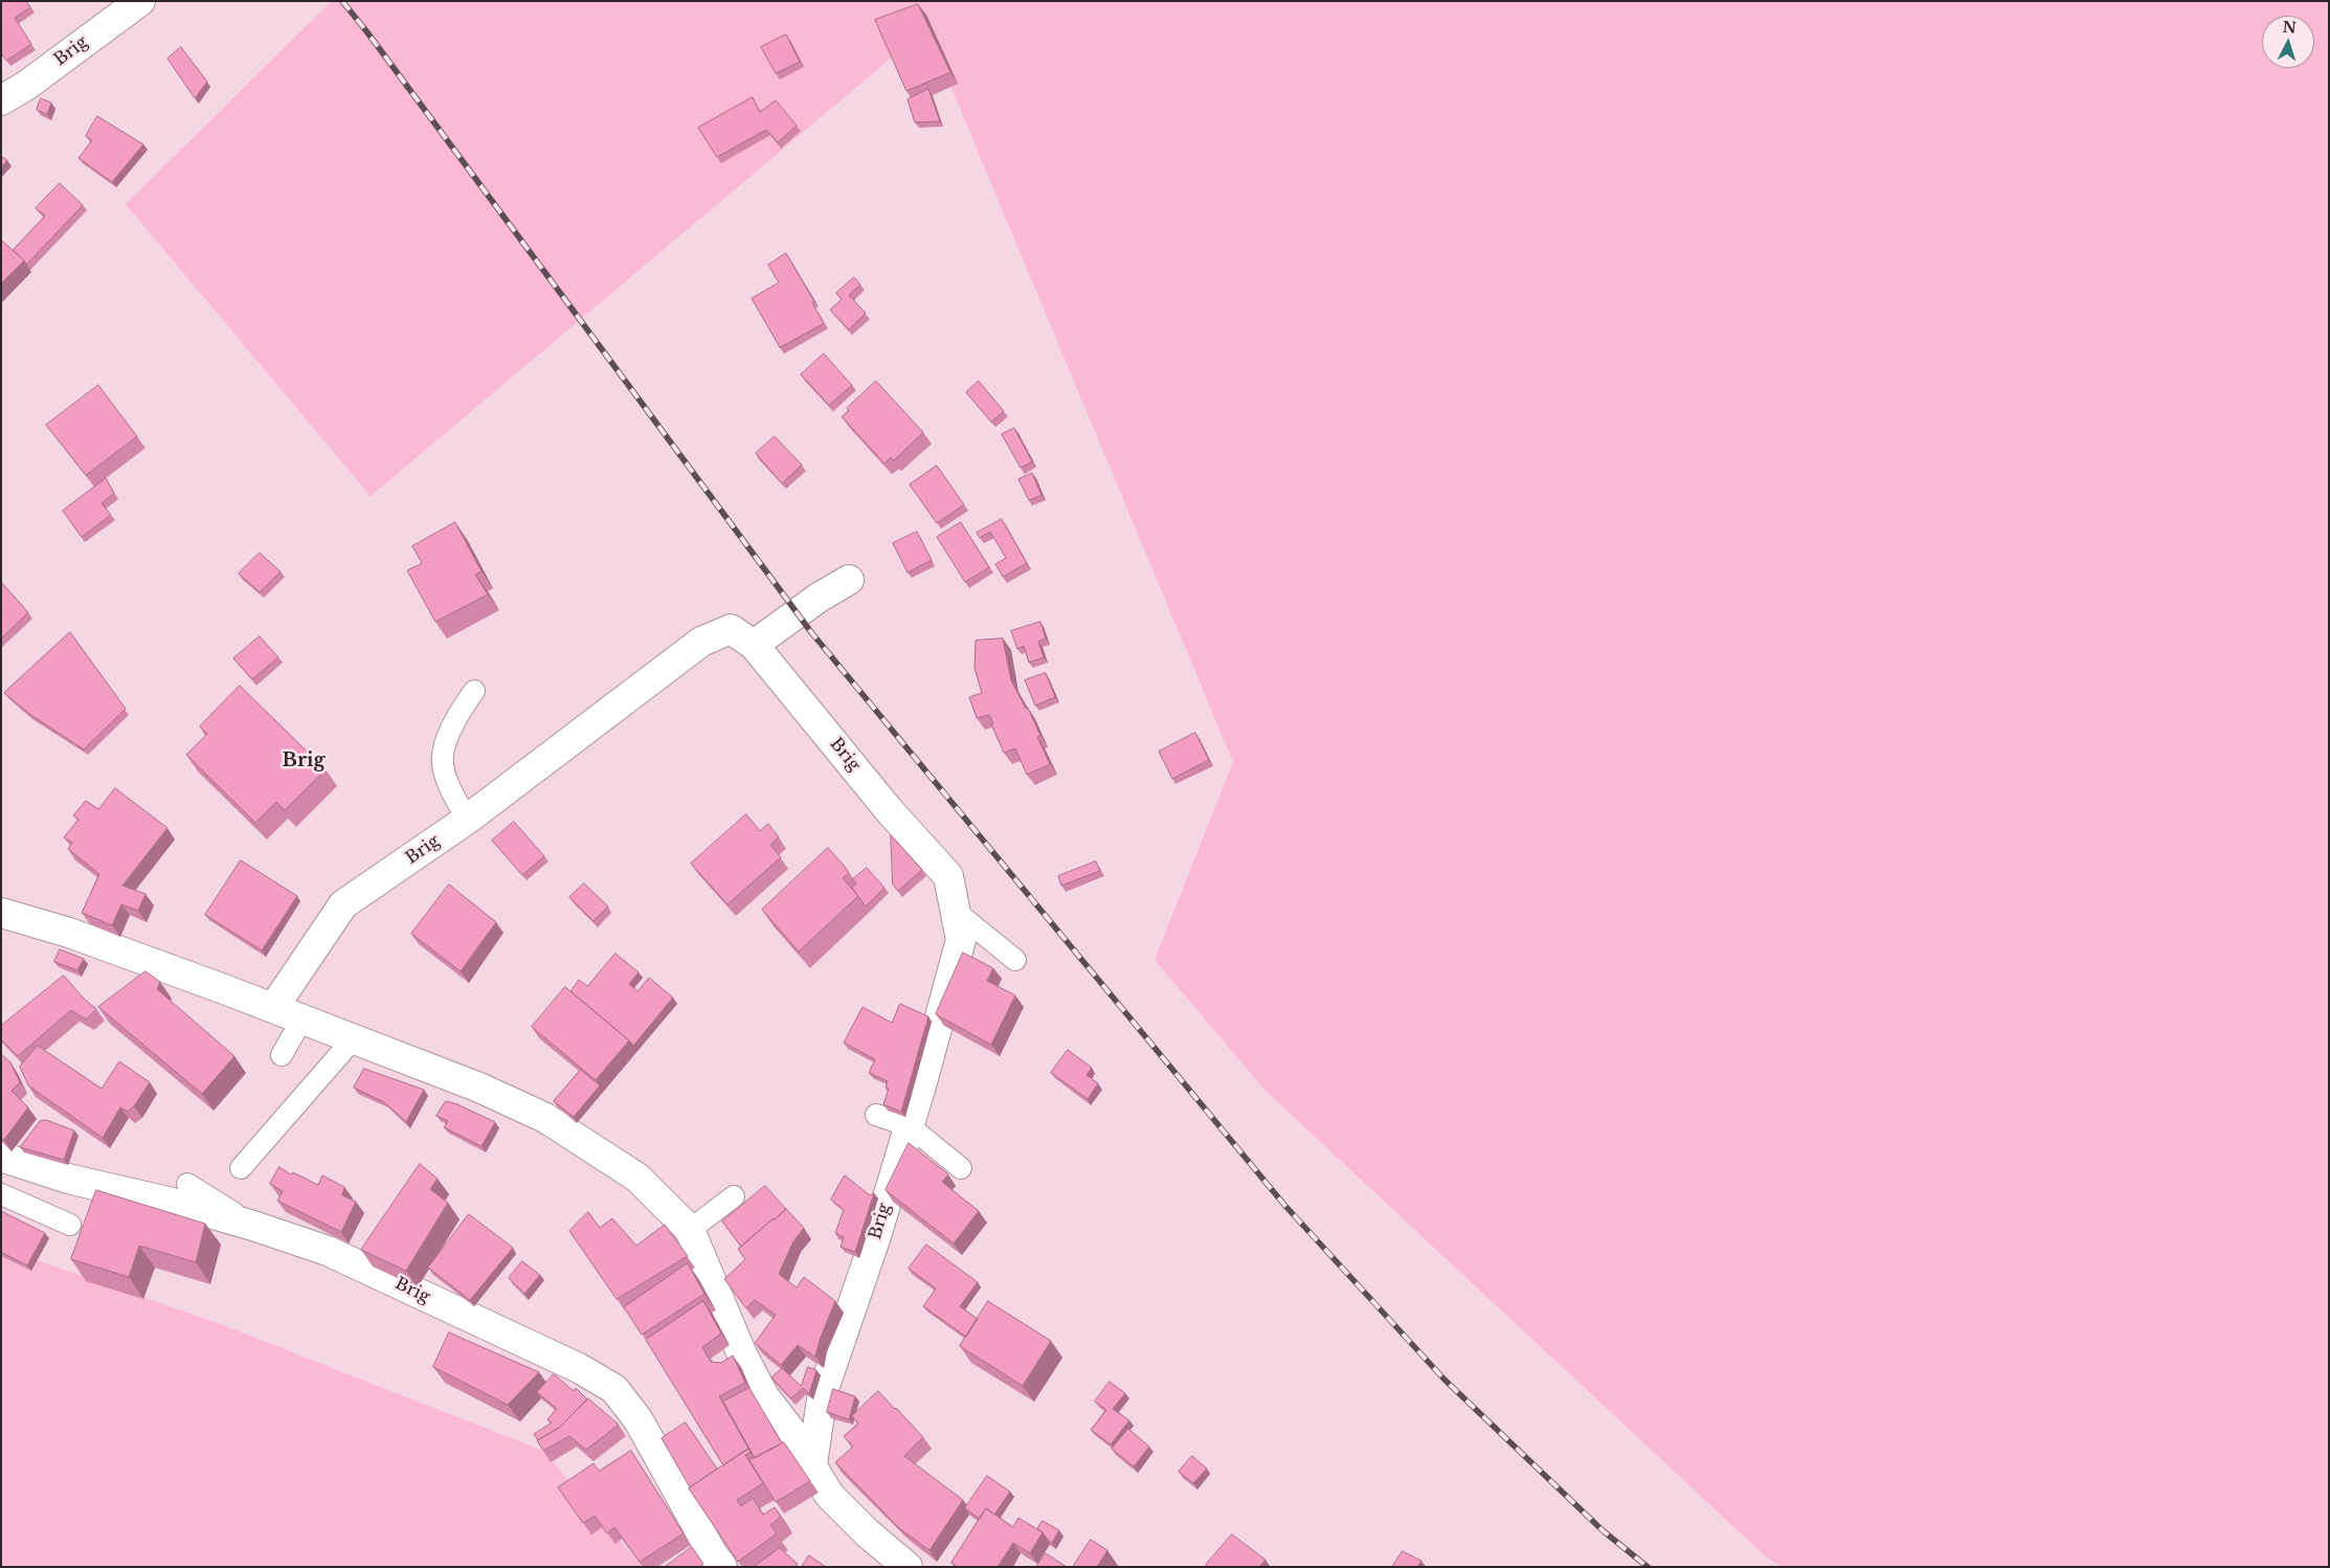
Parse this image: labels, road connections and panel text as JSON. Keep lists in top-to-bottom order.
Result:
{
  "streets": {
    "street": ["Brig"]
  },
  "districts": ["Brig"],
  "north": "top"
}
